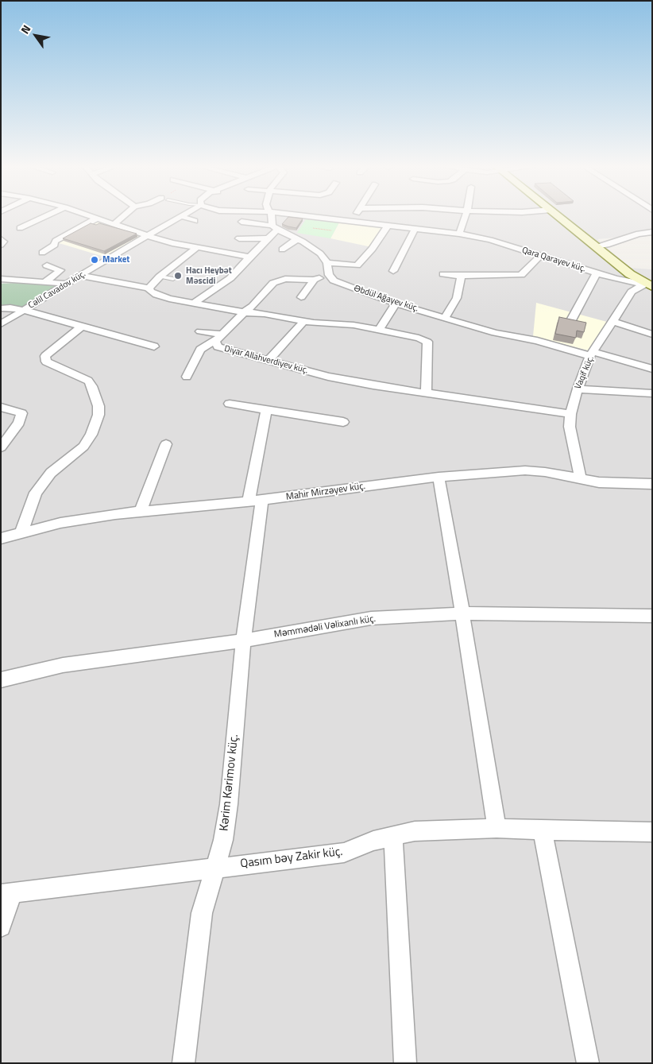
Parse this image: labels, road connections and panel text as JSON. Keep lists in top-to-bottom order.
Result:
{
  "streets": {
    "street": [
      "Qara Qarayev küç.",
      "Cəlil Cavadov küç.",
      "Əbdül Ağayev küç.",
      "Diyar Allahverdiyev küç.",
      "Vaqif küç.",
      "Mahir Mirzəyev küç.",
      "Məmmədəli Vəlixanlı küç.",
      "Kərim Kərimov küç.",
      "Qasım bəy Zakir küç."
    ]
  },
  "crossings": [
    ["Qara Qarayev küç.", "Vaqif küç."],
    ["Əbdül Ağayev küç.", "Vaqif küç."],
    ["Diyar Allahverdiyev küç.", "Vaqif küç."],
    ["Vaqif küç.", "Mahir Mirzəyev küç."],
    ["Mahir Mirzəyev küç.", "Kərim Kərimov küç."],
    ["Məmmədəli Vəlixanlı küç.", "Kərim Kərimov küç."],
    ["Kərim Kərimov küç.", "Qasım bəy Zakir küç."]
  ],
  "places": ["Market", "Hacı Heybət Məscidi"],
  "north": "top left"
}
